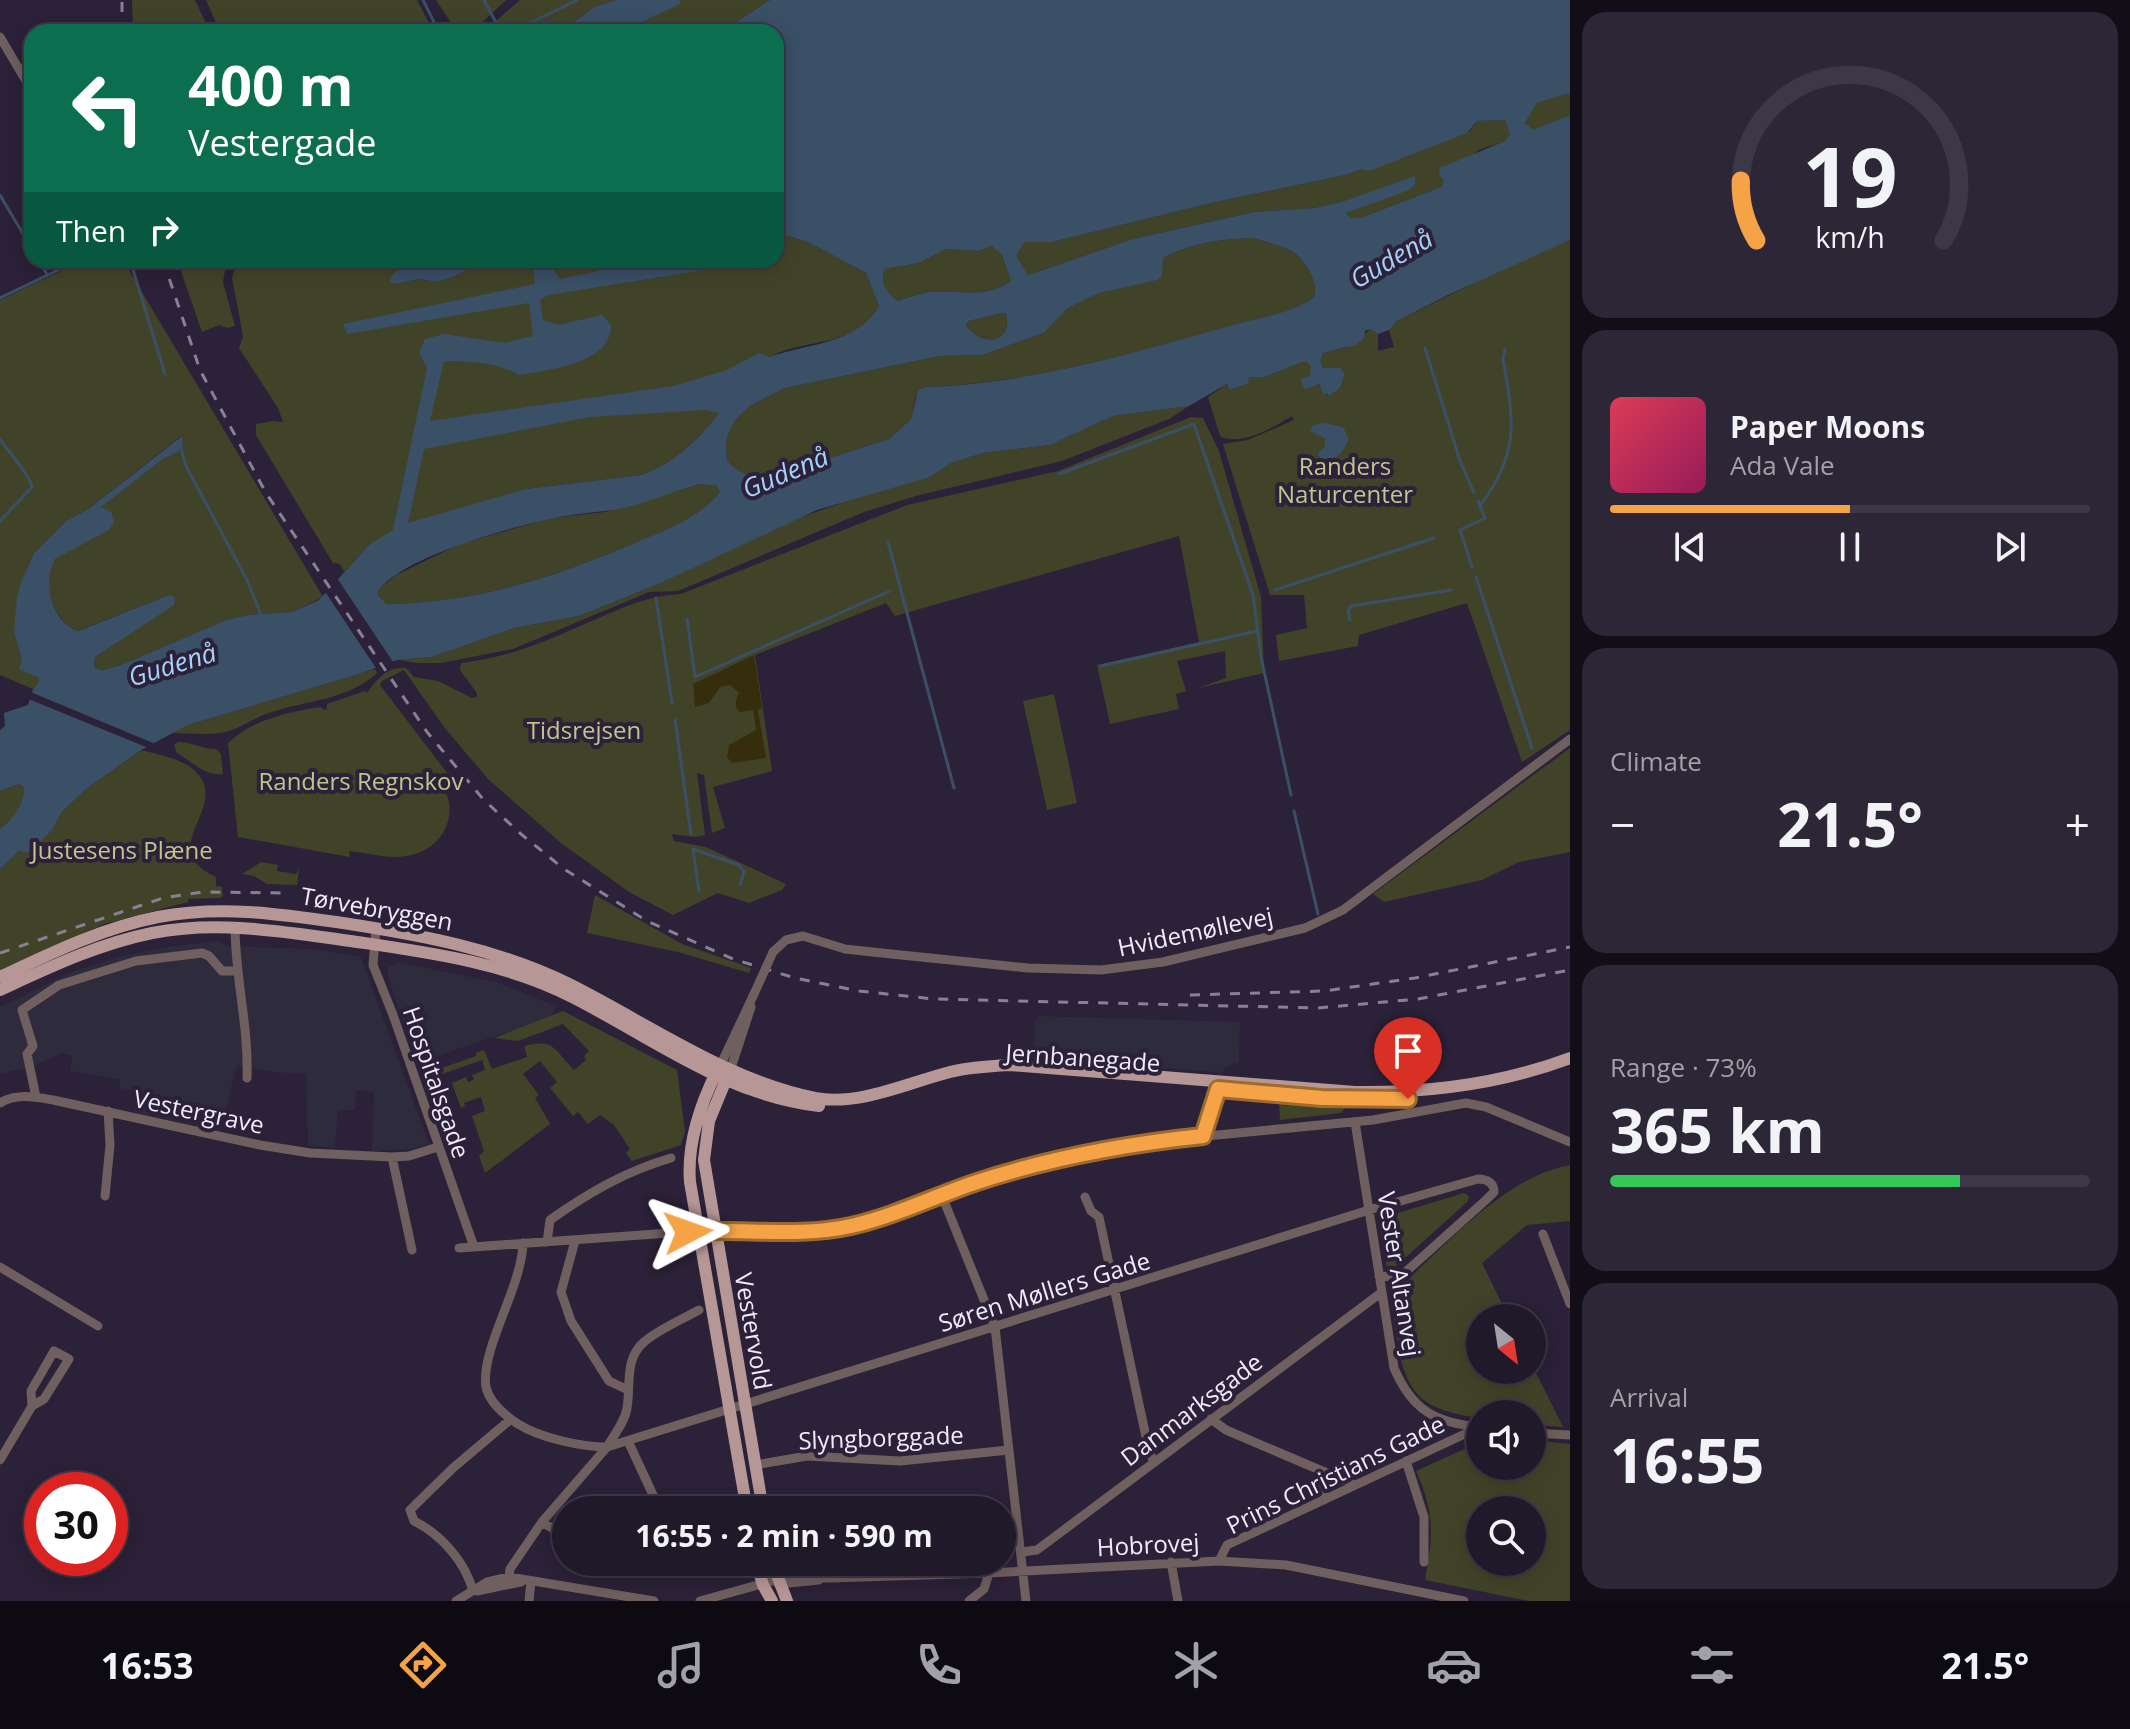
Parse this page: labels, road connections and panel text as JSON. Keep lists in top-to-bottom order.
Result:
{
  "streets": {
    "main road": ["Tørvebryggen", "Jernbanegade", "Vestervold"],
    "street": [
      "Hvidemøllevej",
      "Hospitalsgade",
      "Vestergrave",
      "Vester Altanvej",
      "Søren Møllers Gade",
      "Danmarksgade",
      "Slyngborggade",
      "Prins Christians Gade",
      "Hobrovej"
    ]
  },
  "crossings": [
    ["Tørvebryggen", "Hvidemøllevej"],
    ["Tørvebryggen", "Jernbanegade"],
    ["Tørvebryggen", "Hospitalsgade"],
    ["Tørvebryggen", "Vestervold"],
    ["Hvidemøllevej", "Jernbanegade"],
    ["Hvidemøllevej", "Vestervold"],
    ["Jernbanegade", "Vestervold"],
    ["Hospitalsgade", "Vestergrave"],
    ["Vester Altanvej", "Søren Møllers Gade"],
    ["Vester Altanvej", "Danmarksgade"],
    ["Søren Møllers Gade", "Vestervold"],
    ["Vestervold", "Slyngborggade"],
    ["Prins Christians Gade", "Hobrovej"]
  ],
  "water": ["Gudenå"],
  "parks": [
    "Randers Naturcenter",
    "Tidsrejsen",
    "Randers Regnskov",
    "Justesens Plæne"
  ],
  "north": "bottom right",
  "page": {
    "turn": ["400 m", "Vestergade"],
    "then": "Then",
    "song": ["Paper Moons", "Ada Vale"],
    "tile": [
      "Climate",
      ["Range · 73%", "365 km"],
      ["Arrival", "16:55"]
    ],
    "heat": ["−", "21.5°", "+"],
    "limit": "30",
    "trip": "16:55 · 2 min · 590 m",
    "tabs": ["16:53", "21.5°"],
    "gauge": ["19", "km/h"]
  }
}
